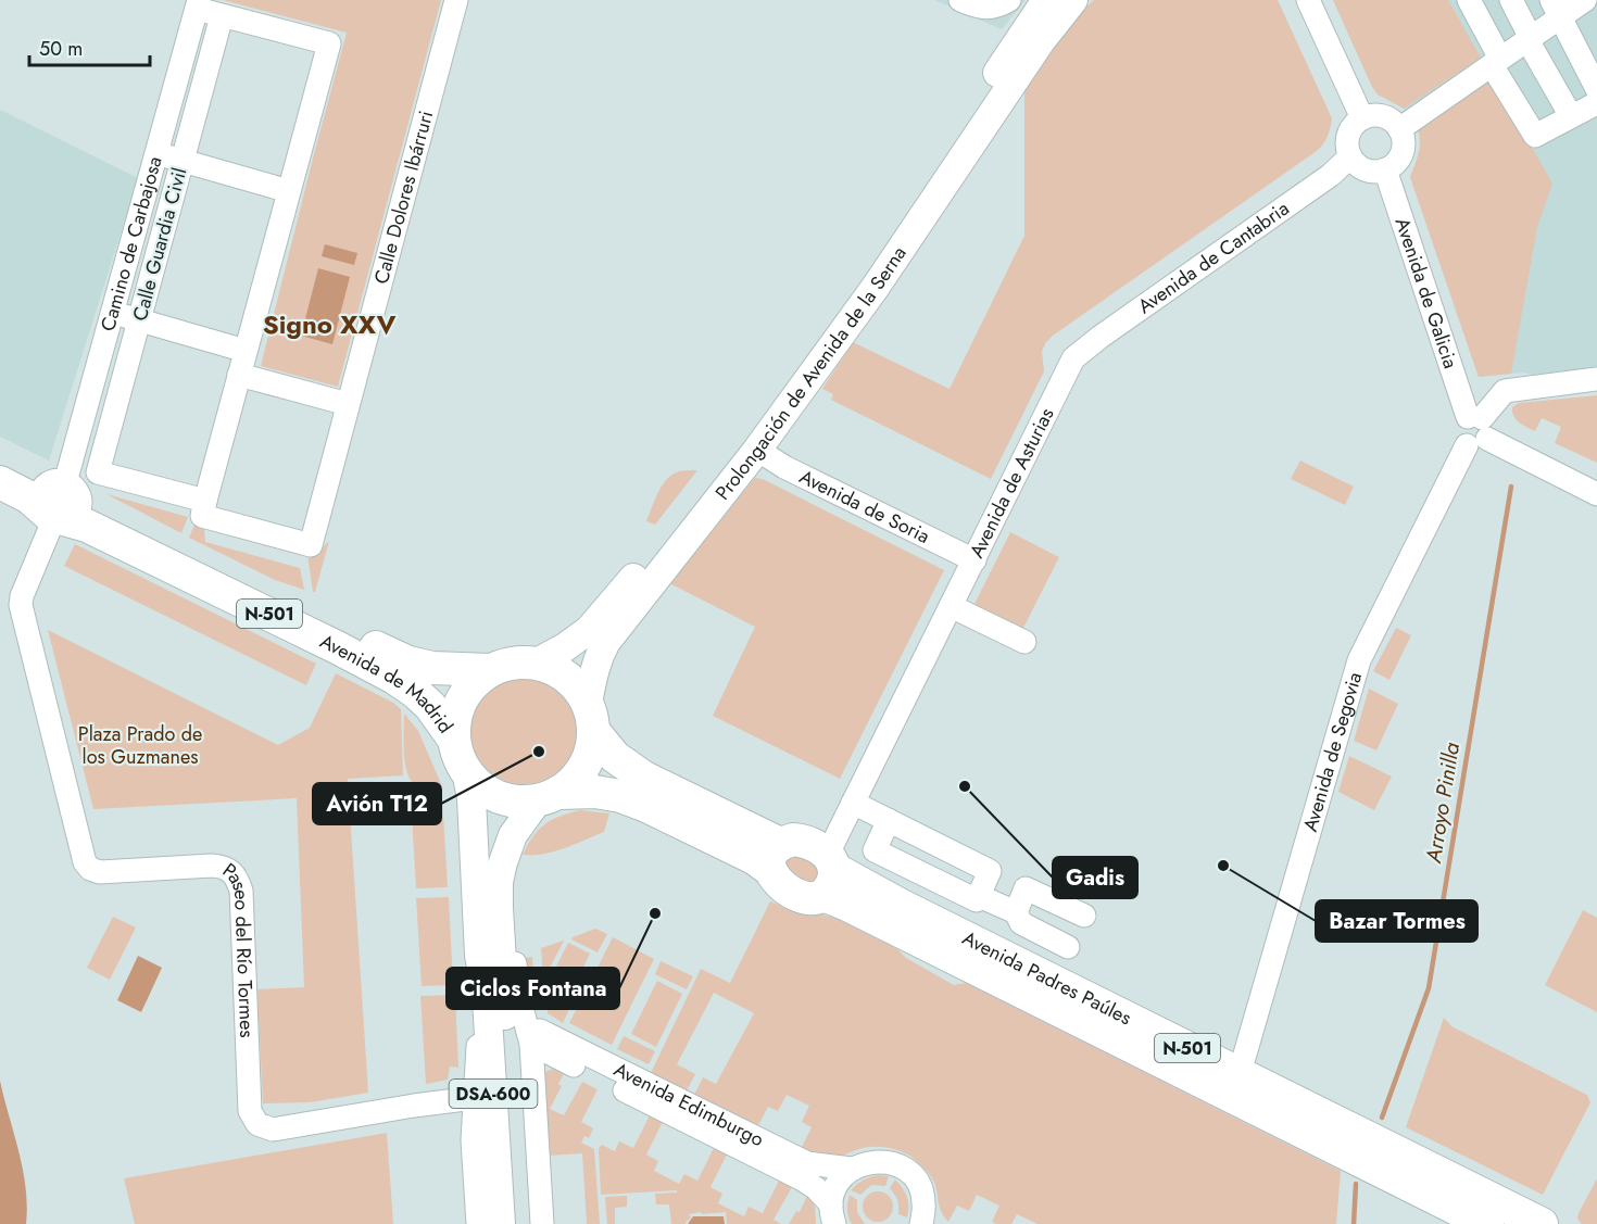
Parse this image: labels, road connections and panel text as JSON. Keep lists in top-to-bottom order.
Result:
{
  "streets": {
    "highway": ["N-501", "Avenida de Madrid", "Avenida Padres Paúles"],
    "main road": ["Prolongación de Avenida de la Serna", "DSA-600"],
    "street": [
      "Calle Dolores Ibárruri",
      "Camino de Carbajosa",
      "Calle Guardia Civil",
      "Avenida de Cantabria",
      "Avenida de Galicia",
      "Avenida de Asturias",
      "Avenida de Soria",
      "Avenida de Segovia",
      "Paseo del Río Tormes",
      "Avenida Edimburgo"
    ]
  },
  "crossings": [
    ["Calle Dolores Ibárruri", "Calle Guardia Civil"],
    ["Camino de Carbajosa", "Avenida de Madrid"],
    ["Camino de Carbajosa", "Paseo del Río Tormes"],
    ["Avenida de Cantabria", "Avenida de Galicia"],
    ["Avenida de Cantabria", "Avenida de Asturias"],
    ["Avenida de Galicia", "Avenida de Segovia"],
    ["Prolongación de Avenida de la Serna", "Avenida de Soria"],
    ["Prolongación de Avenida de la Serna", "N-501"],
    ["Prolongación de Avenida de la Serna", "Avenida de Madrid"],
    ["Prolongación de Avenida de la Serna", "DSA-600"],
    ["Avenida de Asturias", "Avenida de Soria"],
    ["Avenida de Asturias", "N-501"],
    ["Avenida de Asturias", "Avenida Padres Paúles"],
    ["N-501", "Avenida de Madrid"],
    ["N-501", "Avenida Padres Paúles"],
    ["N-501", "DSA-600"],
    ["Avenida de Madrid", "Paseo del Río Tormes"],
    ["Avenida de Madrid", "DSA-600"],
    ["Avenida de Segovia", "Avenida Padres Paúles"]
  ],
  "districts": ["Signo XXV"],
  "water": ["Arroyo Pinilla"],
  "parks": ["Plaza Prado de los Guzmanes"],
  "places": [
    "Avión T12",
    "Gadis",
    "Bazar Tormes",
    "Ciclos Fontana"
  ],
  "scale_bar": "50 m"
}
